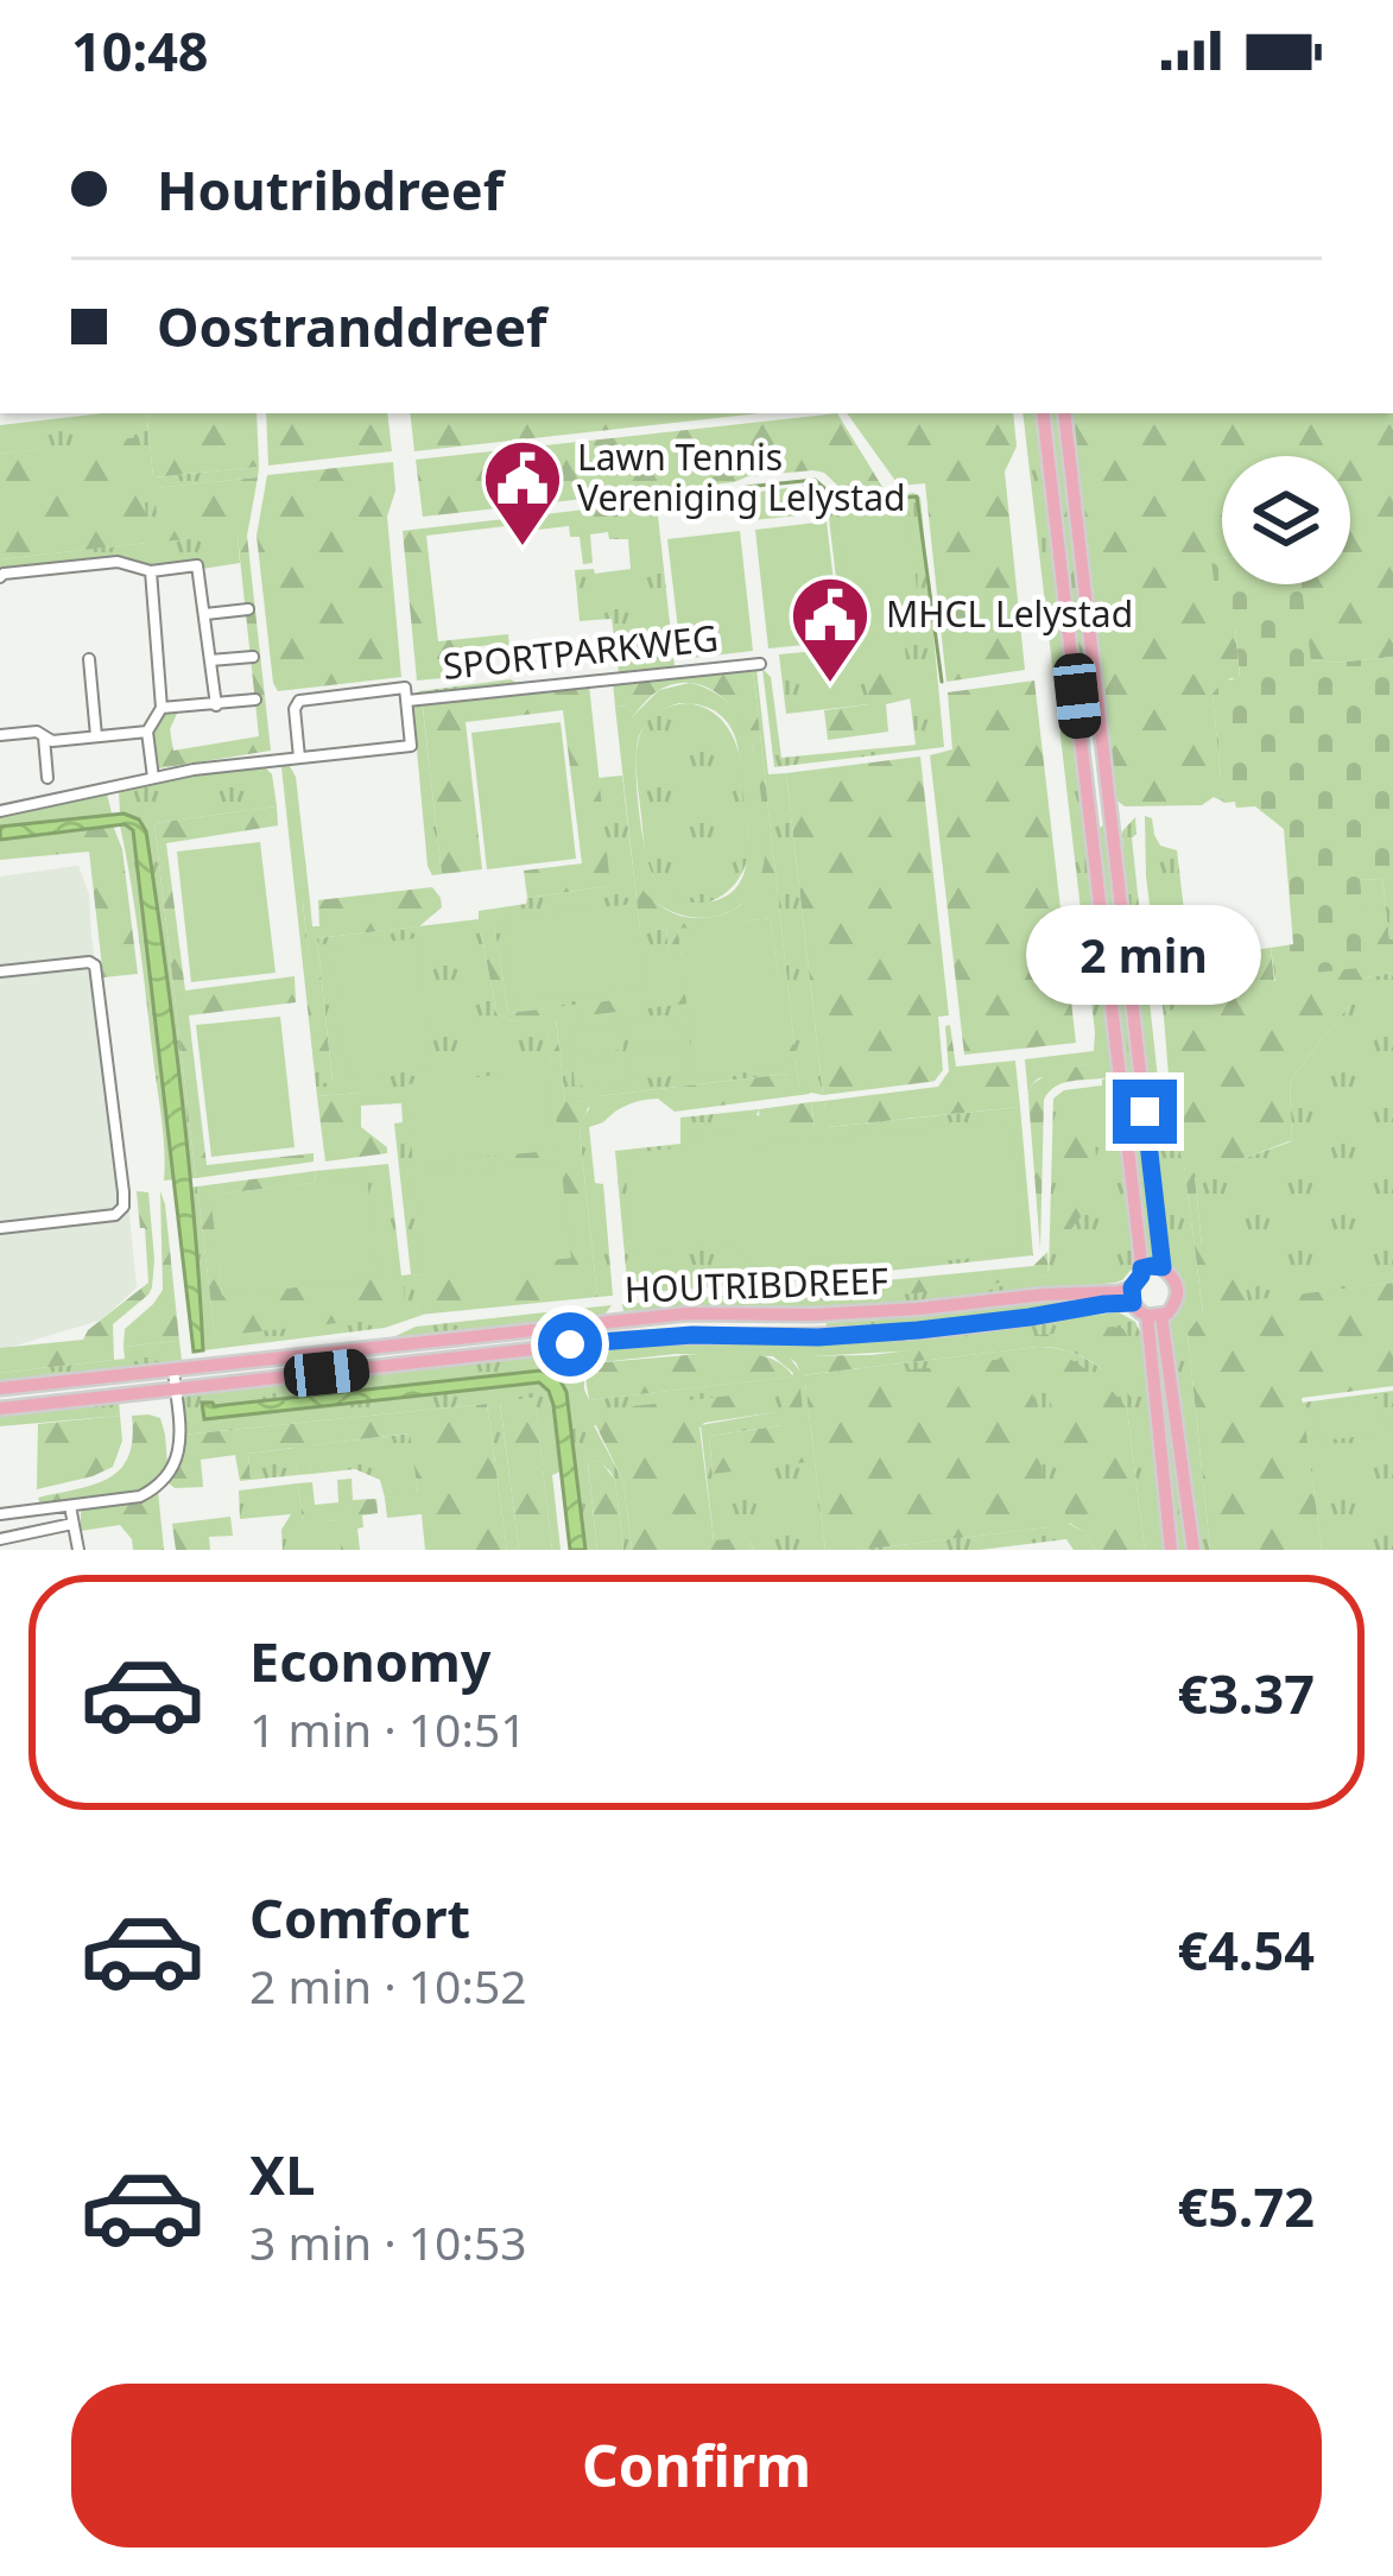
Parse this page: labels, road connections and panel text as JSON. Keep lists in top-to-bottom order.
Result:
{
  "streets": {
    "main road": ["HOUTRIBDREEF"],
    "street": ["SPORTPARKWEG"]
  },
  "places": {
    "public building": ["Lawn Tennis Vereniging Lelystad", "MHCL Lelystad"]
  },
  "page": {
    "status": "10:48",
    "banner": ["Houtribdreef", "Oostranddreef"],
    "bubble": "2 min",
    "list": [
      {
        "name": "Economy",
        "note": "1 min · 10:51",
        "value": "€3.37"
      },
      {
        "name": "Comfort",
        "note": "2 min · 10:52",
        "value": "€4.54"
      },
      {
        "name": "XL",
        "note": "3 min · 10:53",
        "value": "€5.72"
      }
    ],
    "buttons": "Confirm"
  }
}
